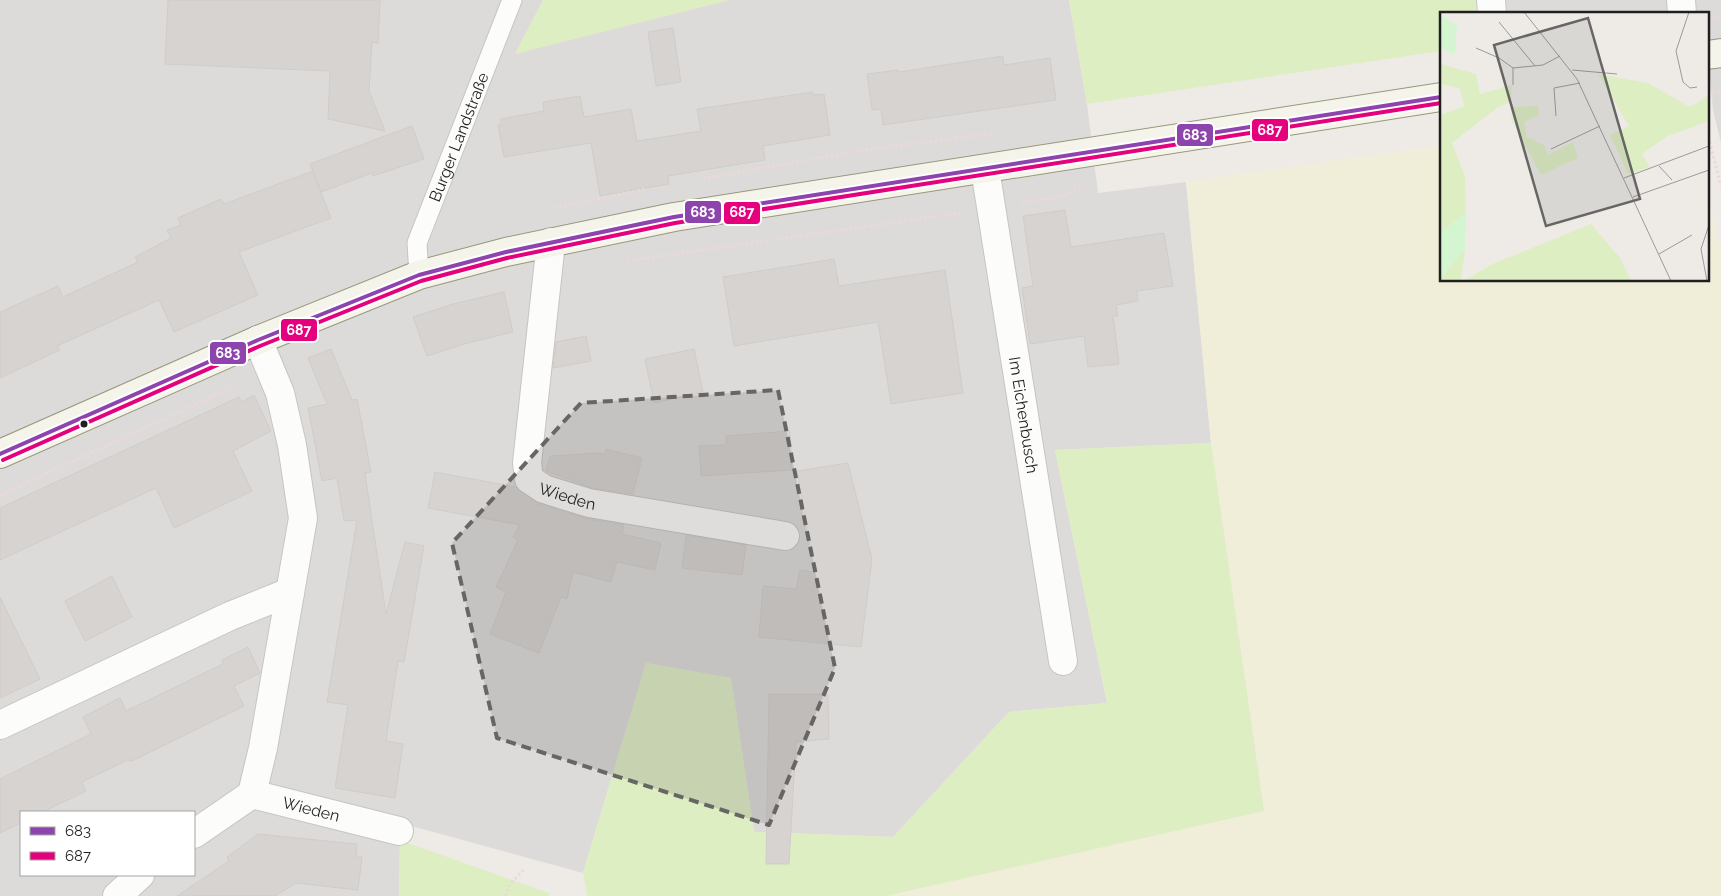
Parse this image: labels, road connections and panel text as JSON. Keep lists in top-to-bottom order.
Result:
{
  "streets": {
    "street": ["Im Eichenbusch", "Wieden"],
    "lane": ["Burger Landstraße"]
  },
  "lines": ["transit line 683", "transit line 687"],
  "legend": ["683", "687"]
}
